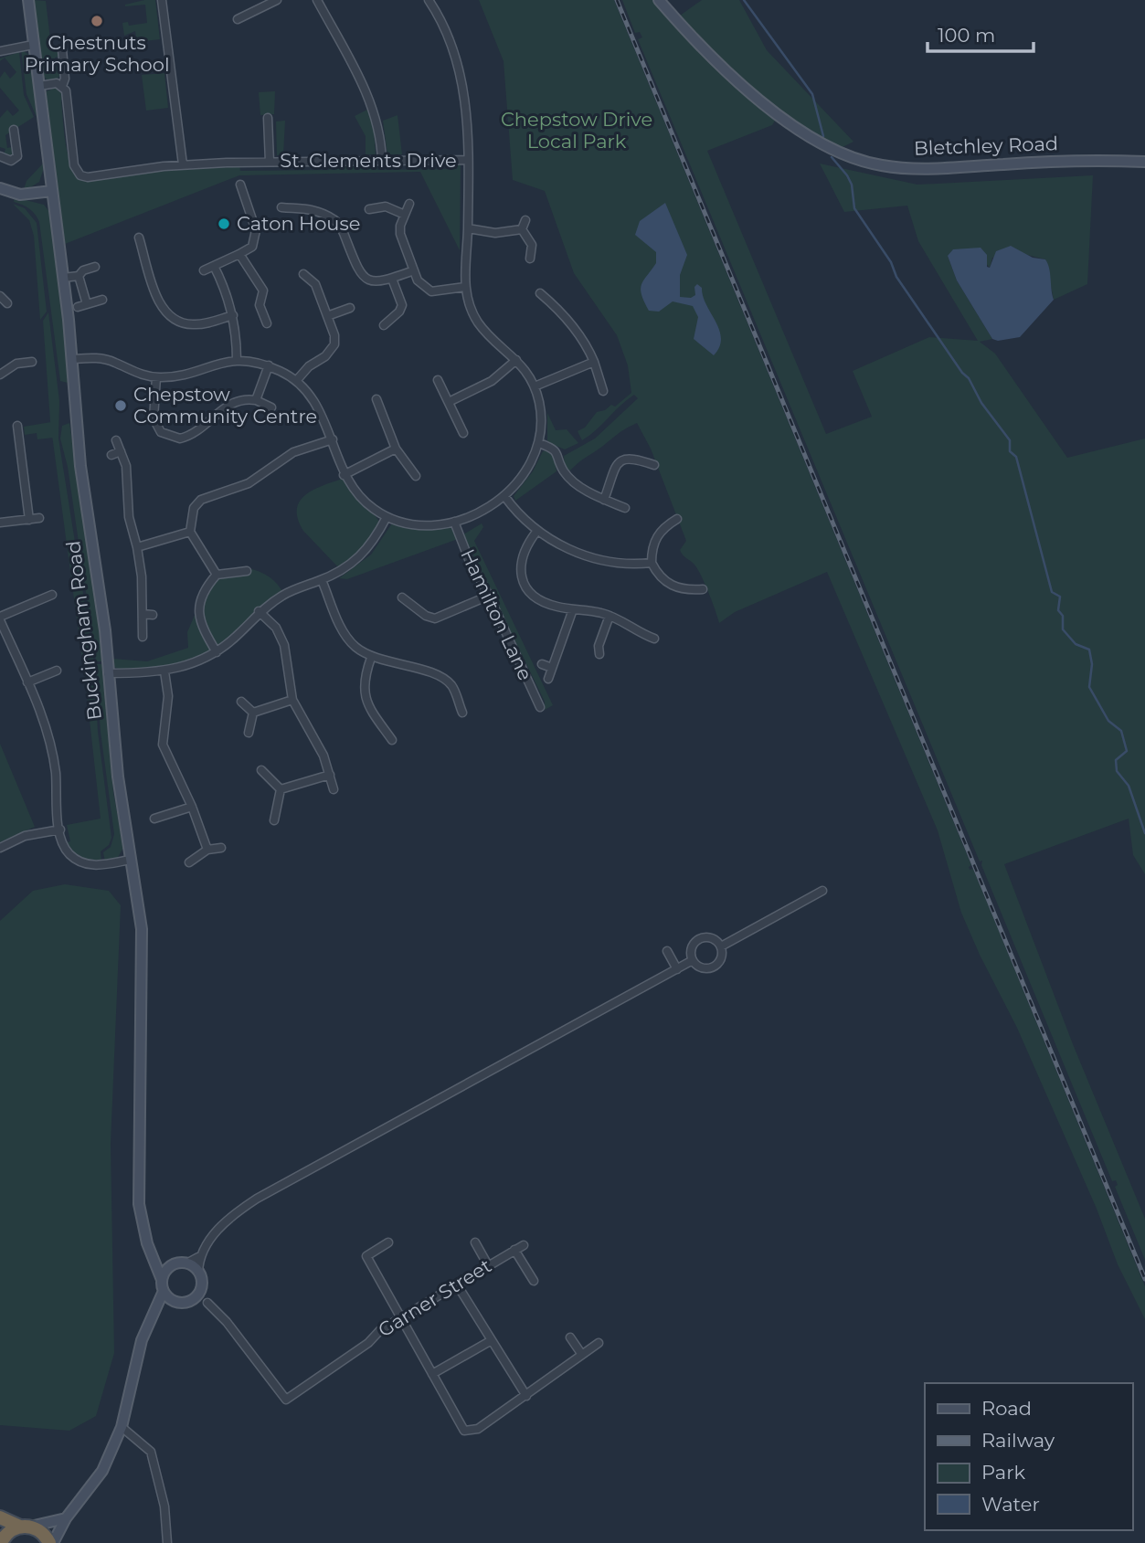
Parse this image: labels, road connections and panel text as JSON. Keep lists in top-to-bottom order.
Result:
{
  "streets": {
    "main road": ["Bletchley Road", "Buckingham Road"],
    "street": ["St. Clements Drive", "Hamilton Lane", "Garner Street"]
  },
  "parks": ["Chepstow Drive Local Park"],
  "places": ["Chestnuts Primary School", "Caton House", "Chepstow Community Centre"],
  "legend": [
    "Road",
    "Railway",
    "Park",
    "Water"
  ],
  "scale_bar": "100 m"
}
